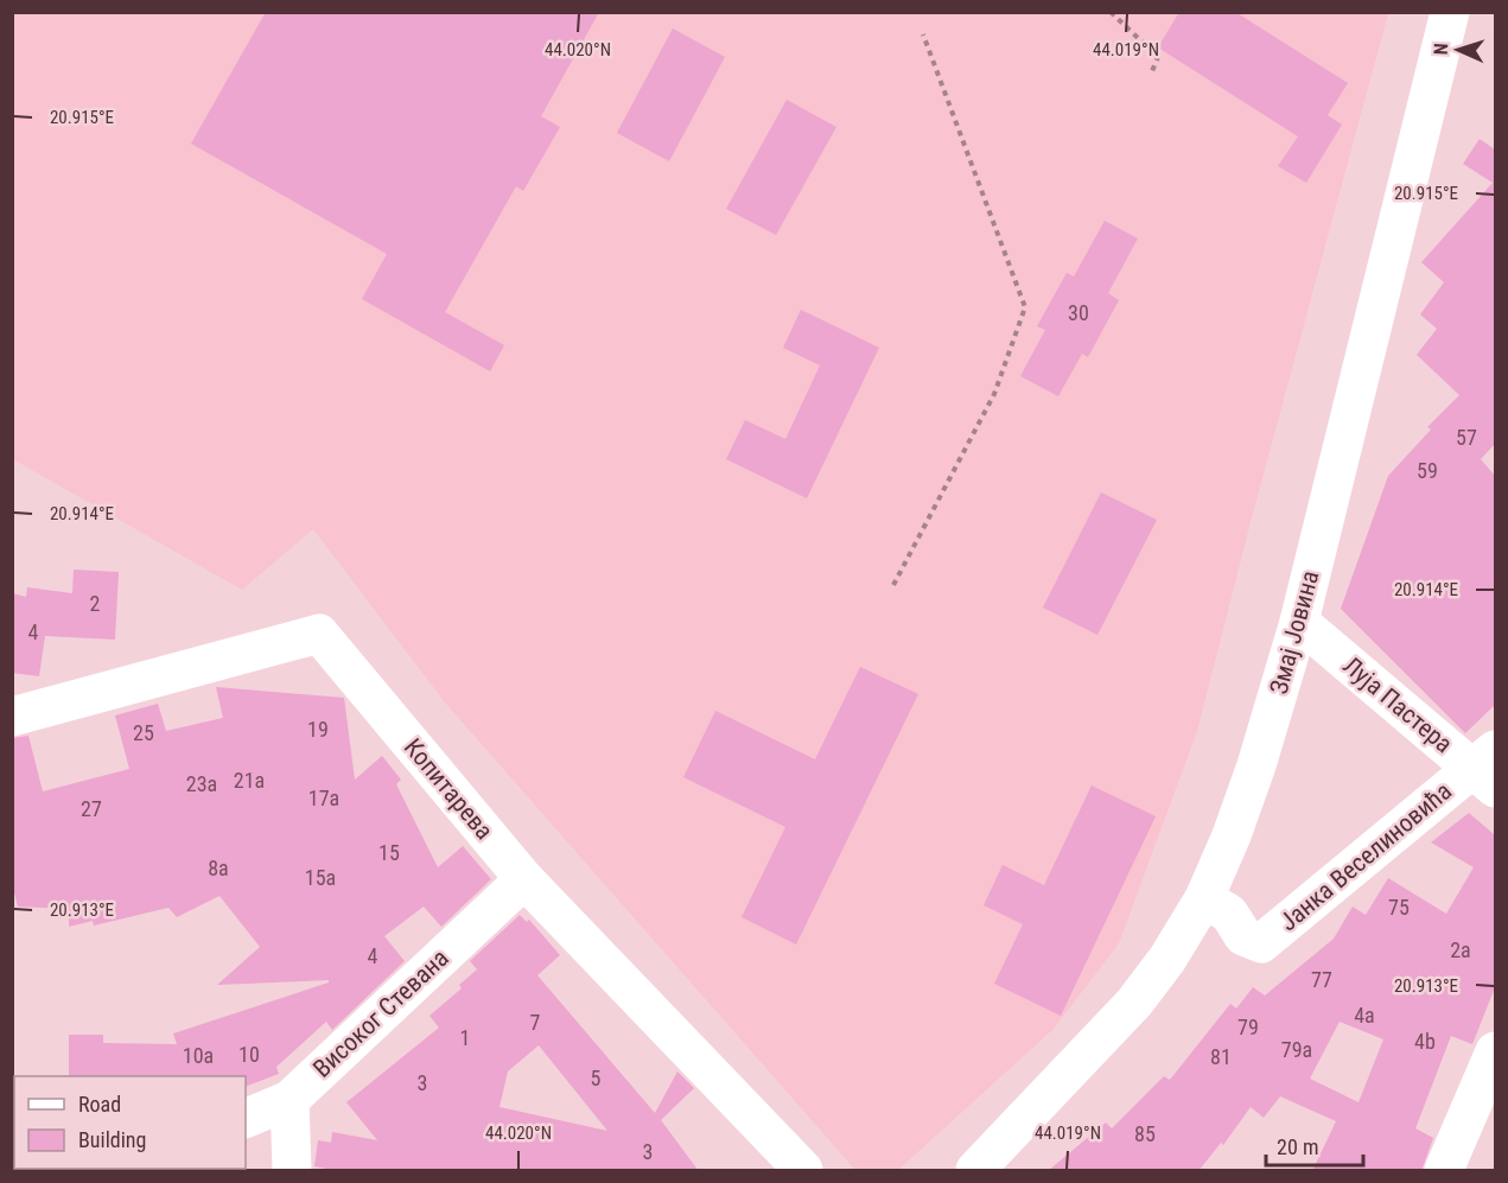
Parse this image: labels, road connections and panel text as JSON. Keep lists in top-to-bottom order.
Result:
{
  "streets": {
    "street": [
      "Змај Јовина",
      "Луја Пастера",
      "Копитарева",
      "Јанка Веселиновића",
      "Високог Стевана"
    ]
  },
  "crossings": [
    ["Змај Јовина", "Луја Пастера"],
    ["Змај Јовина", "Јанка Веселиновића"],
    ["Луја Пастера", "Јанка Веселиновића"],
    ["Копитарева", "Високог Стевана"]
  ],
  "house_numbers": [
    "30",
    "57",
    "59",
    "2",
    "4",
    "19",
    "25",
    "21a",
    "23a",
    "17a",
    "27",
    "15",
    "8a",
    "15a",
    "75",
    "2a",
    "4",
    "77",
    "4a",
    "7",
    "79",
    "1",
    "4b",
    "79a",
    "10",
    "10a",
    "81",
    "5",
    "3",
    "85",
    "3"
  ],
  "legend": ["Road", "Building"],
  "scale_bar": "20 m",
  "north": "left",
  "coordinates": [
    "44.020°N",
    "44.019°N",
    "20.915°E",
    "20.914°E",
    "20.913°E"
  ]
}
